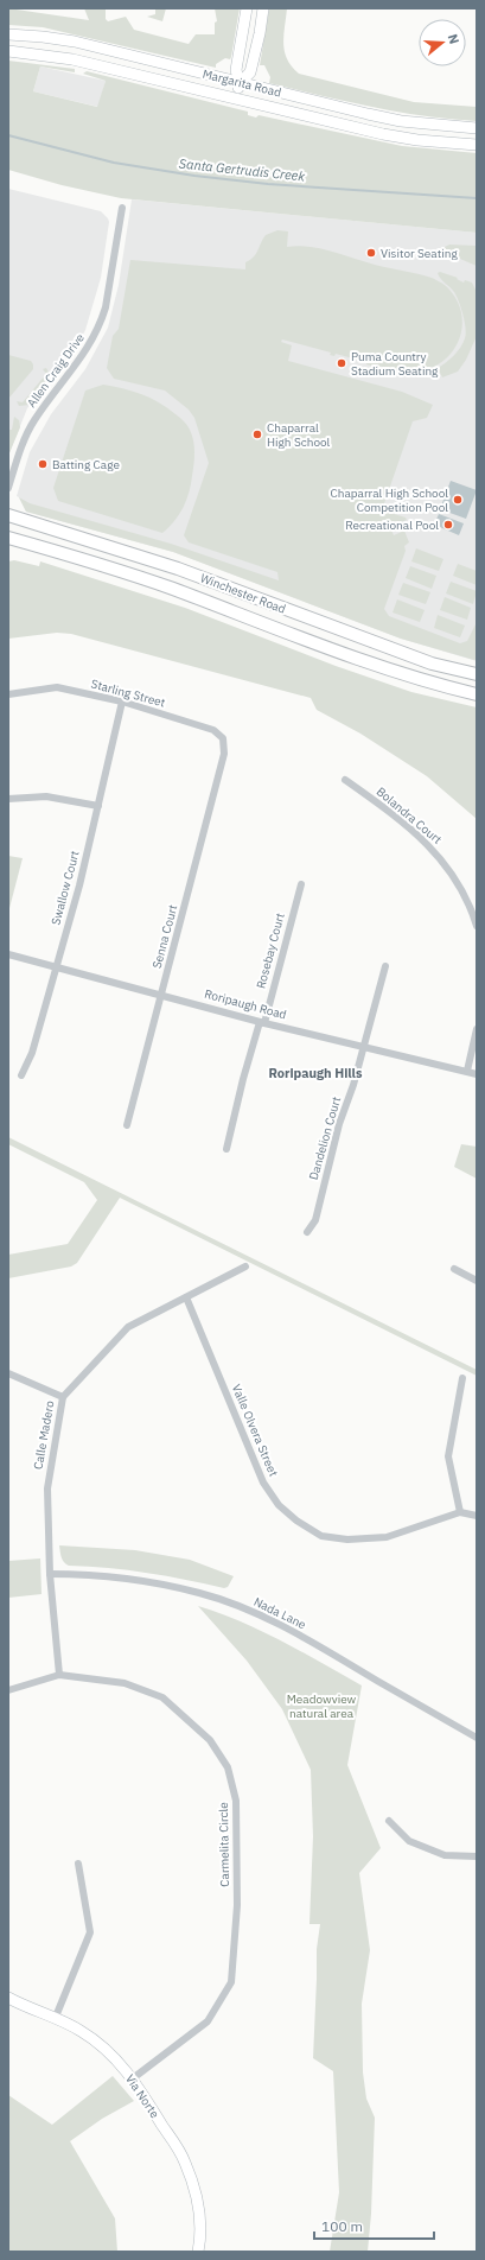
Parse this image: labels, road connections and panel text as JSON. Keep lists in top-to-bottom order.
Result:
{
  "streets": {
    "main road": ["Margarita Road", "Winchester Road", "Via Norte"],
    "street": [
      "Allen Craig Drive",
      "Starling Street",
      "Bolandra Court",
      "Swallow Court",
      "Senna Court",
      "Rosebay Court",
      "Roripaugh Road",
      "Dandelion Court",
      "Valle Olvera Street",
      "Calle Madero",
      "Nada Lane",
      "Carmelita Circle"
    ]
  },
  "crossings": [
    ["Starling Street", "Swallow Court"],
    ["Starling Street", "Senna Court"],
    ["Swallow Court", "Roripaugh Road"],
    ["Senna Court", "Roripaugh Road"],
    ["Rosebay Court", "Roripaugh Road"],
    ["Roripaugh Road", "Dandelion Court"],
    ["Valle Olvera Street", "Calle Madero"],
    ["Calle Madero", "Nada Lane"],
    ["Calle Madero", "Carmelita Circle"],
    ["Carmelita Circle", "Via Norte"]
  ],
  "districts": ["Roripaugh Hills"],
  "water": ["Santa Gertrudis Creek"],
  "parks": ["Meadowview natural area"],
  "places": [
    "Visitor Seating",
    "Puma Country Stadium Seating",
    "Chaparral High School",
    "Batting Cage",
    "Chaparral High School Competition Pool",
    "Recreational Pool"
  ],
  "scale_bar": "100 m",
  "north": "right"
}
